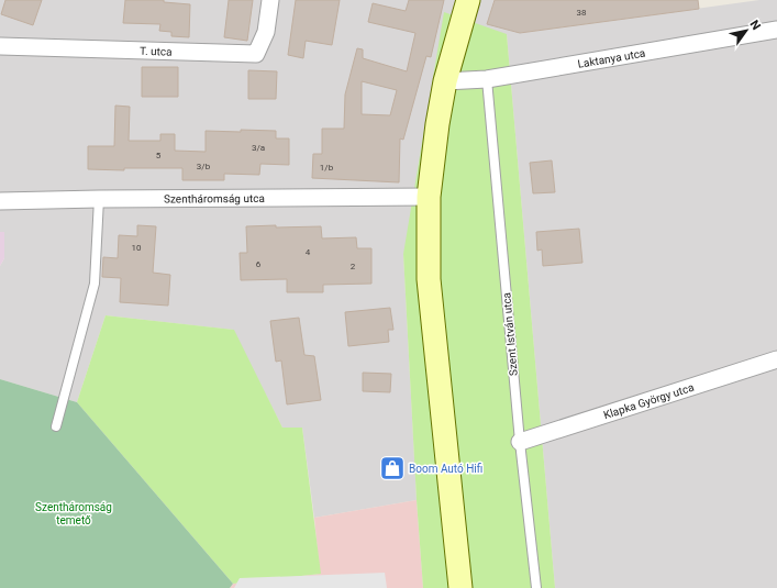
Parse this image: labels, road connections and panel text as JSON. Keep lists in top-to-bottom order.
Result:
{
  "streets": {
    "street": [
      "T. utca",
      "Laktanya utca",
      "Szentháromság utca",
      "Klapka György utca"
    ],
    "lane": ["Szent István utca"]
  },
  "crossings": [
    ["Laktanya utca", "Szent István utca"],
    ["Szent István utca", "Klapka György utca"]
  ],
  "parks": ["Szentháromság temető"],
  "places": {
    "shop": ["Boom Autó Hifi"]
  },
  "house_numbers": [
    "38",
    "3/a",
    "5",
    "3/b",
    "1/b",
    "10",
    "4",
    "6",
    "2"
  ],
  "north": "top right"
}
